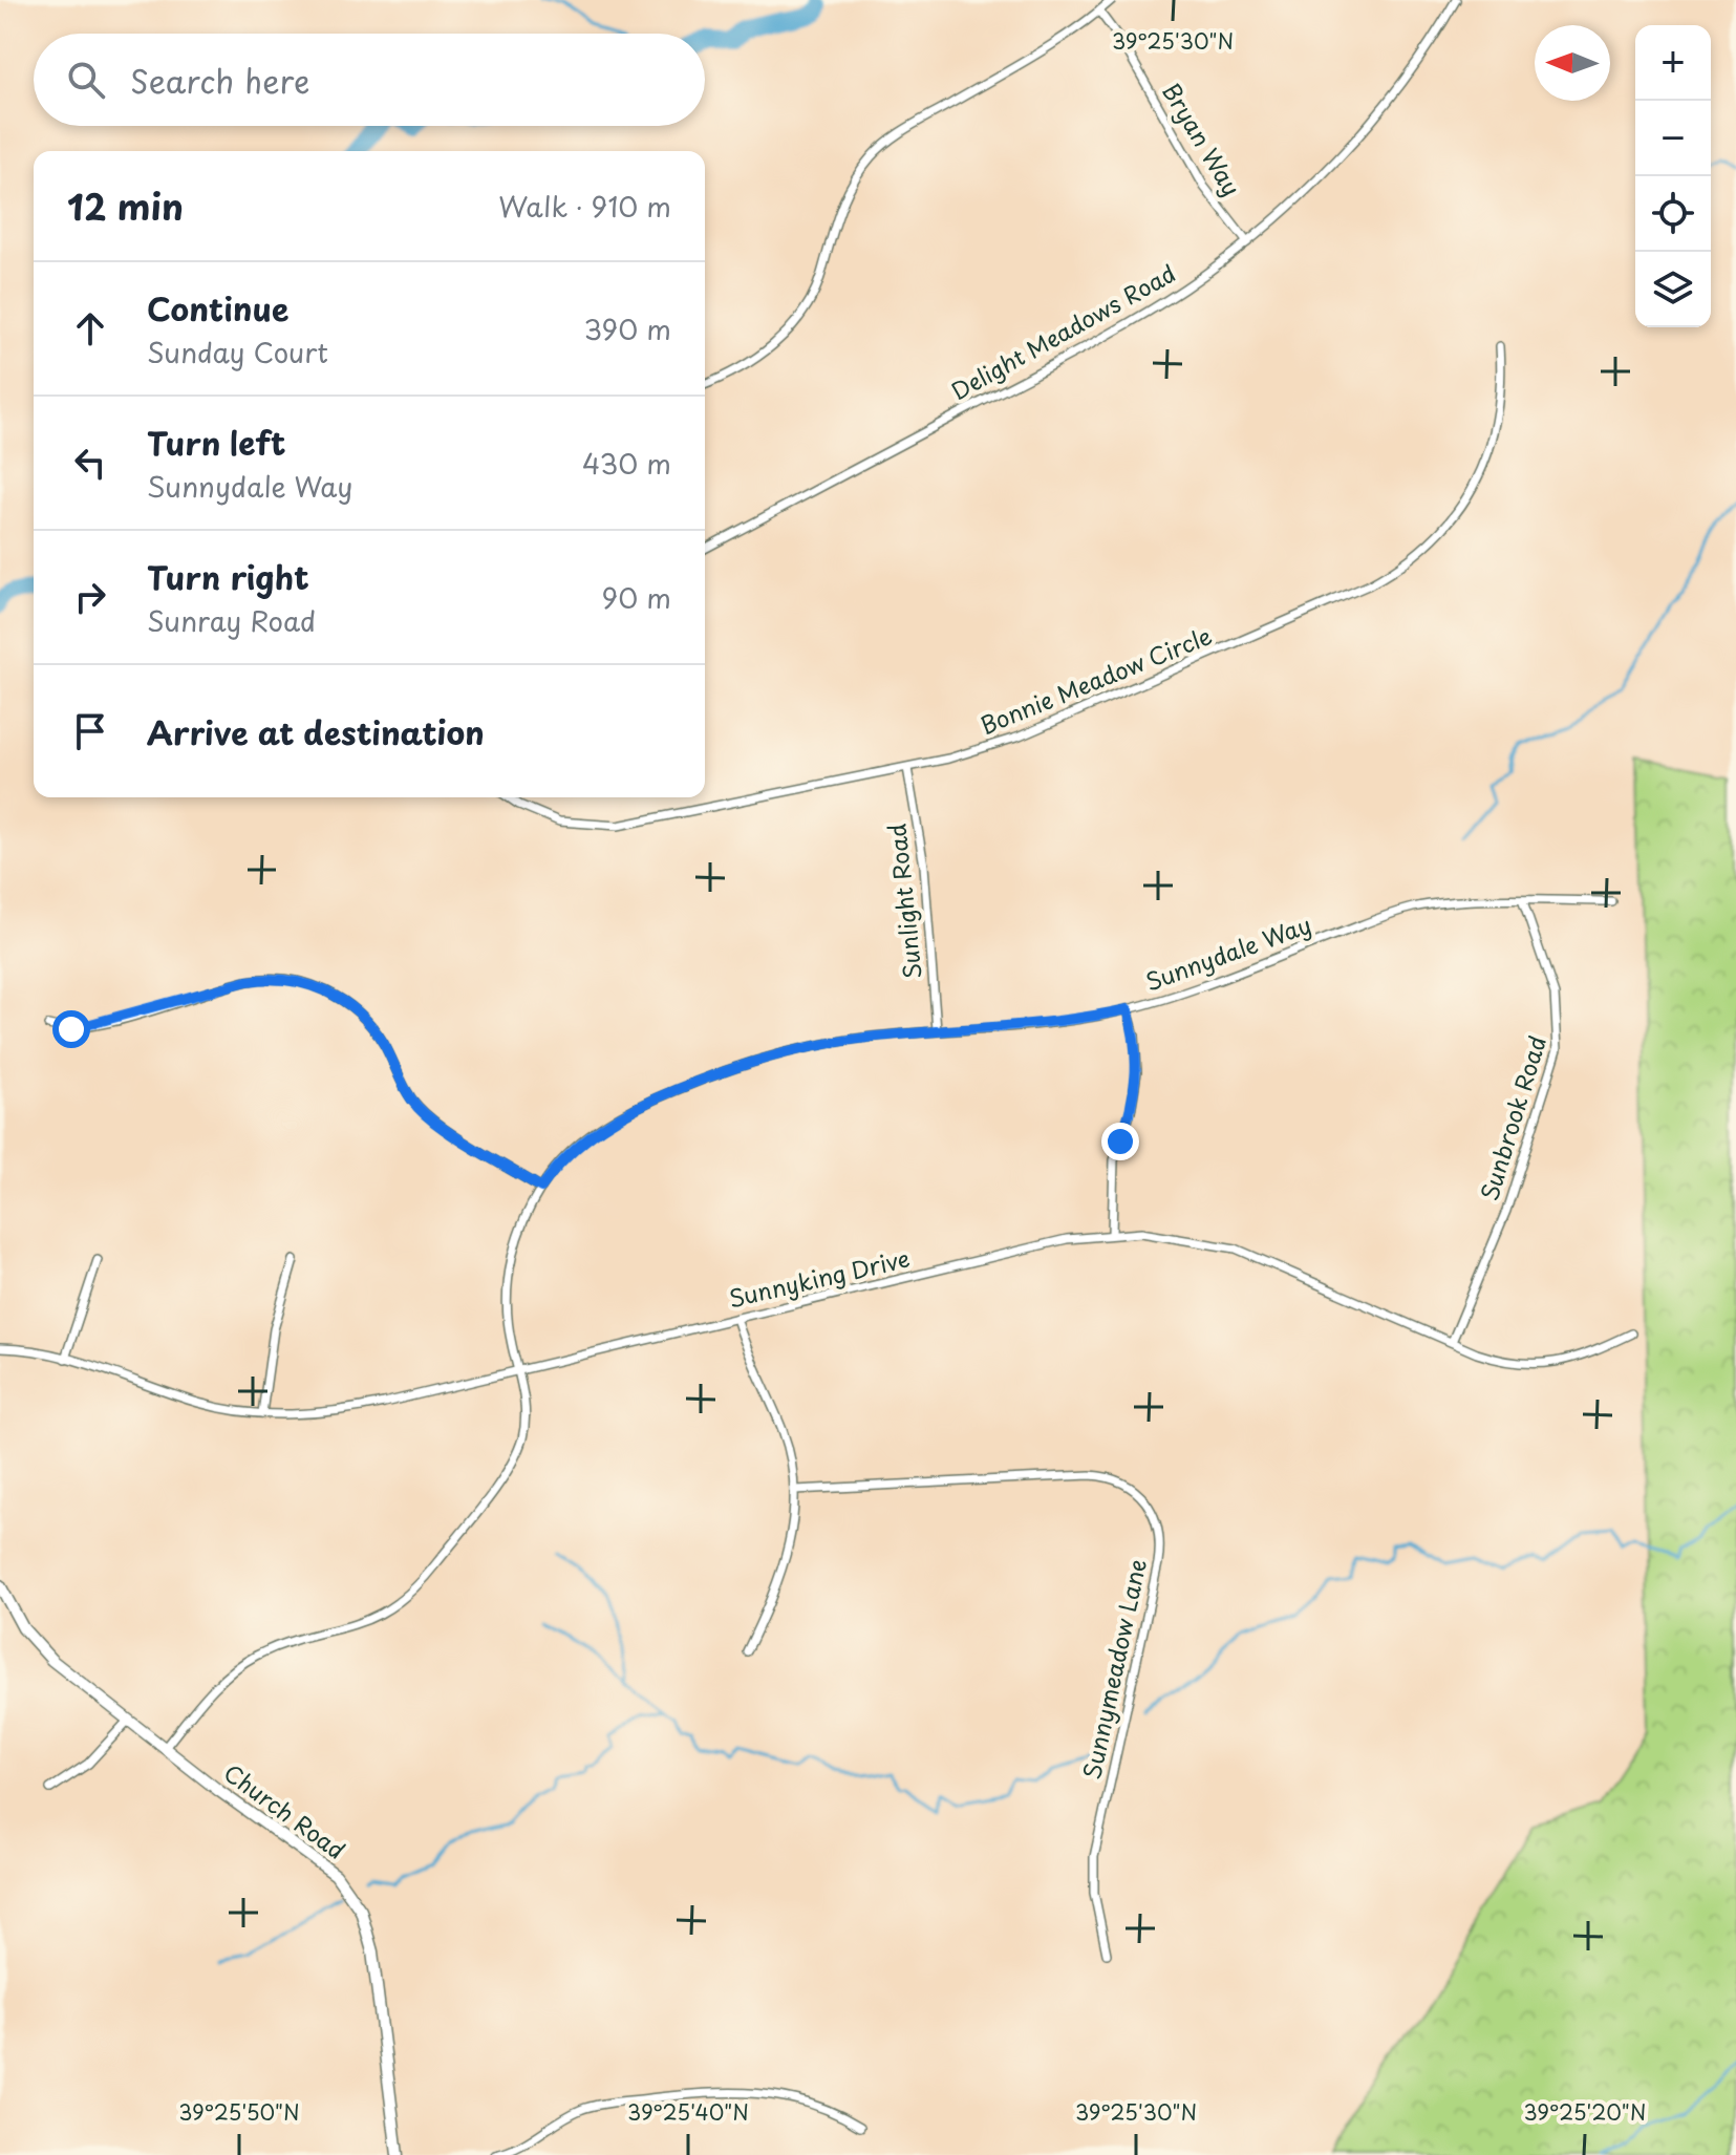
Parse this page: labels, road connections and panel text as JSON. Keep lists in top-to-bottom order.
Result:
{
  "streets": {
    "street": [
      "Bryan Way",
      "Delight Meadows Road",
      "Bonnie Meadow Circle",
      "Sunlight Road",
      "Sunnydale Way",
      "Sunbrook Road",
      "Sunnyking Drive",
      "Sunnymeadow Lane",
      "Church Road"
    ]
  },
  "crossings": [
    ["Bryan Way", "Delight Meadows Road"],
    ["Bonnie Meadow Circle", "Sunlight Road"],
    ["Sunlight Road", "Sunnydale Way"],
    ["Sunnydale Way", "Sunbrook Road"],
    ["Sunnydale Way", "Sunnyking Drive"],
    ["Sunnydale Way", "Church Road"],
    ["Sunbrook Road", "Sunnyking Drive"]
  ],
  "north": "left",
  "page": {
    "map_buttons": ["+", "−"],
    "search": "Search here",
    "heading": ["12 min", "Walk · 910 m"],
    "list": [
      ["Continue", "Sunday Court", "390 m"],
      ["Turn left", "Sunnydale Way", "430 m"],
      ["Turn right", "Sunray Road", "90 m"],
      "Arrive at destination"
    ]
  },
  "coordinates": [
    "39°25'30\"N",
    "39°25'50\"N",
    "39°25'40\"N",
    "39°25'20\"N"
  ]
}
